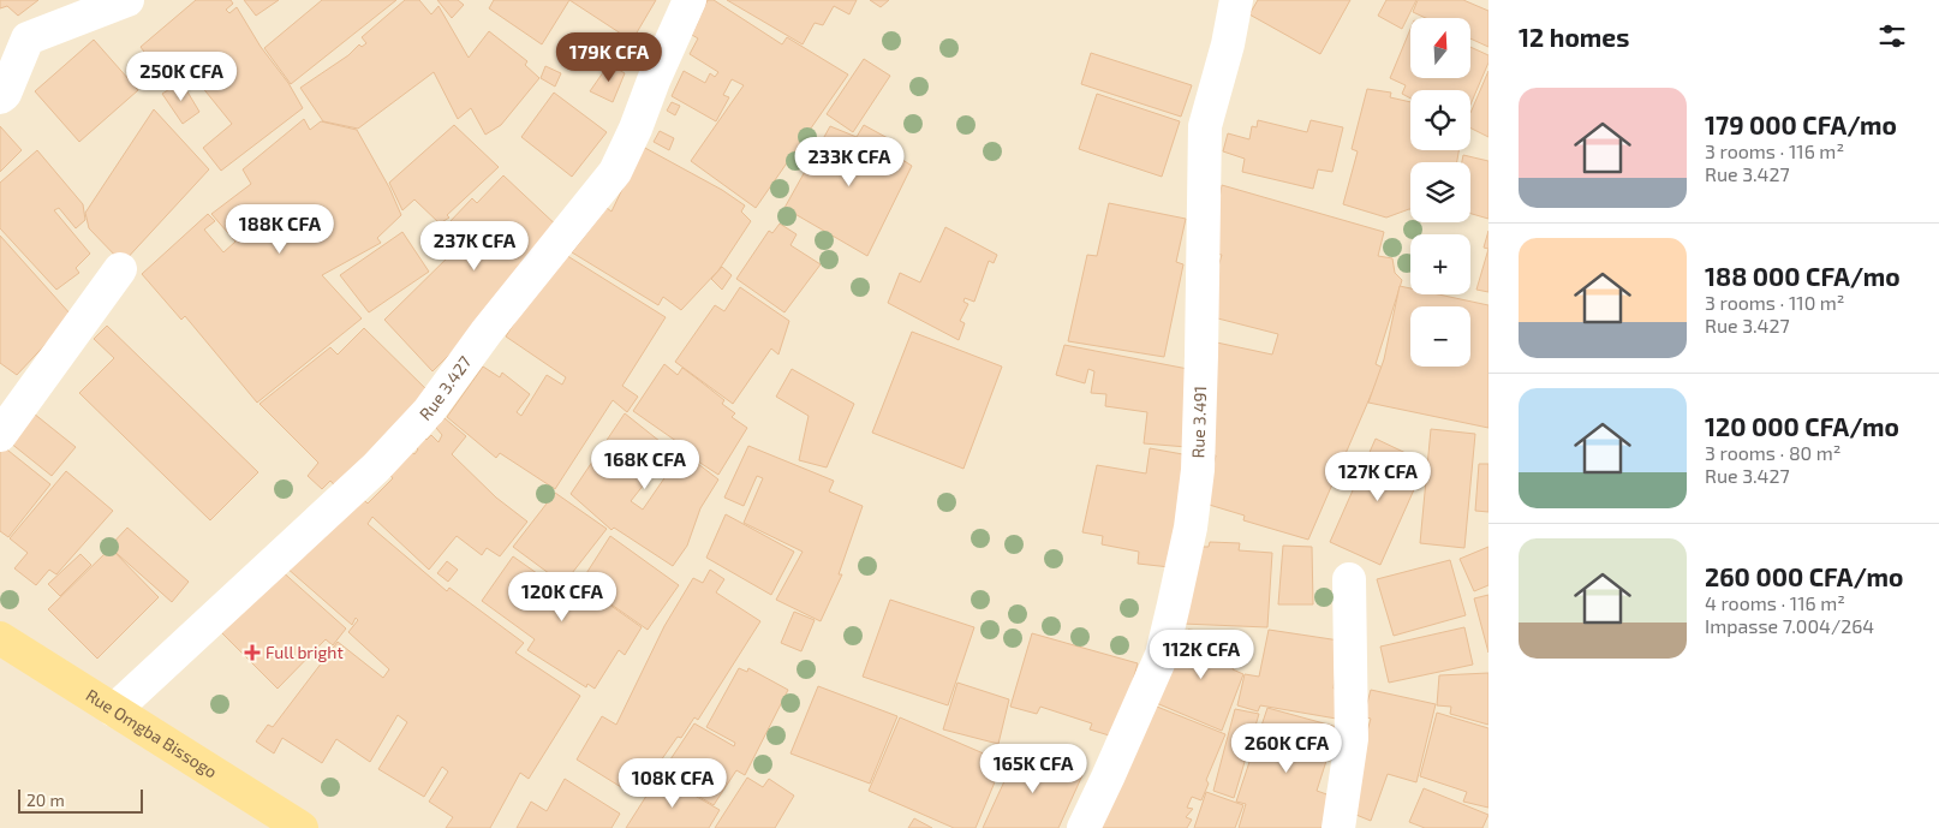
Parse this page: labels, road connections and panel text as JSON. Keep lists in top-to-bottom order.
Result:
{
  "streets": {
    "main road": ["Rue Omgba Bissogo"],
    "street": ["Rue 3.427", "Rue 3.491"]
  },
  "crossings": [
    ["Rue 3.427", "Rue Omgba Bissogo"]
  ],
  "places": {
    "health": ["Full bright"]
  },
  "scale_bar": "20 m",
  "north": "top",
  "page": {
    "heading": "12 homes",
    "map_buttons": ["+", "−"],
    "price": [
      "179K CFA",
      "250K CFA",
      "233K CFA",
      "188K CFA",
      "237K CFA",
      "168K CFA",
      "127K CFA",
      "120K CFA",
      "112K CFA",
      "260K CFA",
      "165K CFA",
      "108K CFA"
    ],
    "list": [
      {
        "name": "179 000 CFA/mo",
        "note": "3 rooms · 116 m² · Rue 3.427"
      },
      {
        "name": "188 000 CFA/mo",
        "note": "3 rooms · 110 m² · Rue 3.427"
      },
      {
        "name": "120 000 CFA/mo",
        "note": "3 rooms · 80 m² · Rue 3.427"
      },
      {
        "name": "260 000 CFA/mo",
        "note": "4 rooms · 116 m² · Impasse 7.004/264"
      }
    ],
    "scale": "20 m"
  }
}
